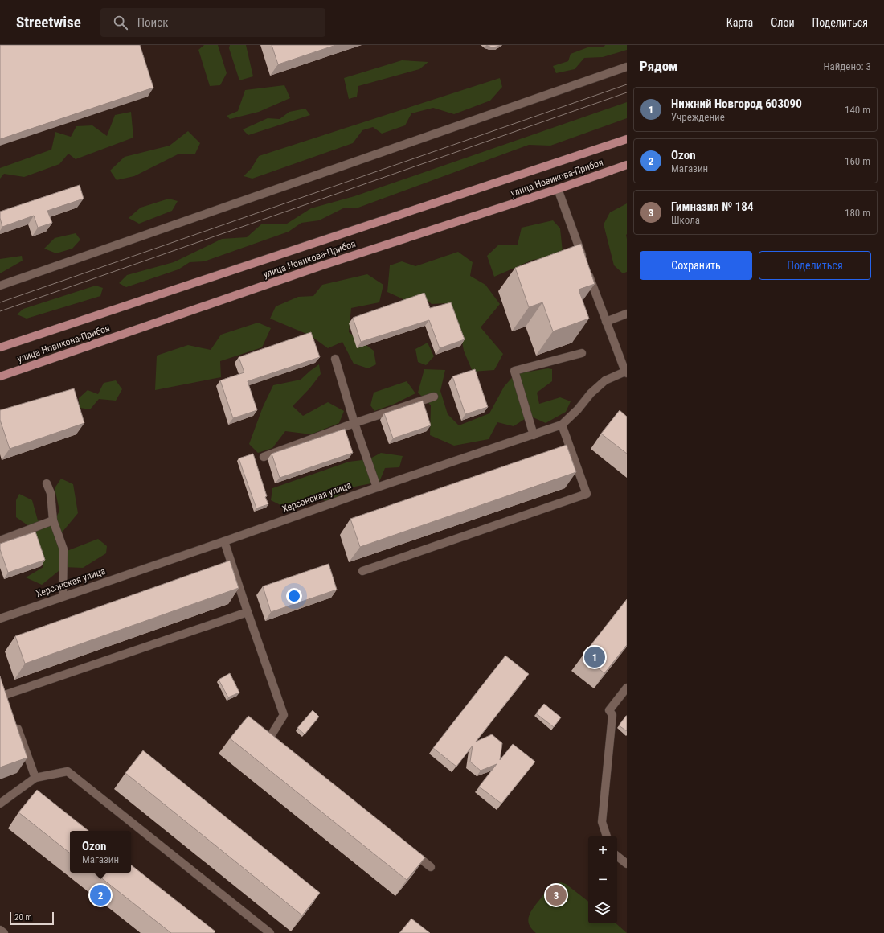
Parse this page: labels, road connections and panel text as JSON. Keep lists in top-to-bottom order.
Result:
{
  "streets": {
    "main road": ["улица Новикова-Прибоя"],
    "street": ["Херсонская улица"]
  },
  "scale_bar": "20 m",
  "page": {
    "header": "Streetwise",
    "search": "Поиск",
    "nav": ["Карта", "Слои", "Поделиться"],
    "heading": ["Рядом", "Найдено: 3"],
    "list": [
      {
        "mark": "1",
        "name": "Нижний Новгород 603090",
        "note": "Учреждение",
        "value": "140 m"
      },
      {
        "mark": "2",
        "name": "Ozon",
        "note": "Магазин",
        "value": "160 m"
      },
      {
        "mark": "3",
        "name": "Гимназия № 184",
        "note": "Школа",
        "value": "180 m"
      }
    ],
    "buttons": ["Сохранить", "Поделиться"],
    "pins": ["1", "2", "3"],
    "popup": ["Ozon", "Магазин"],
    "map_buttons": ["+", "−"],
    "scale": "20 m"
  }
}
